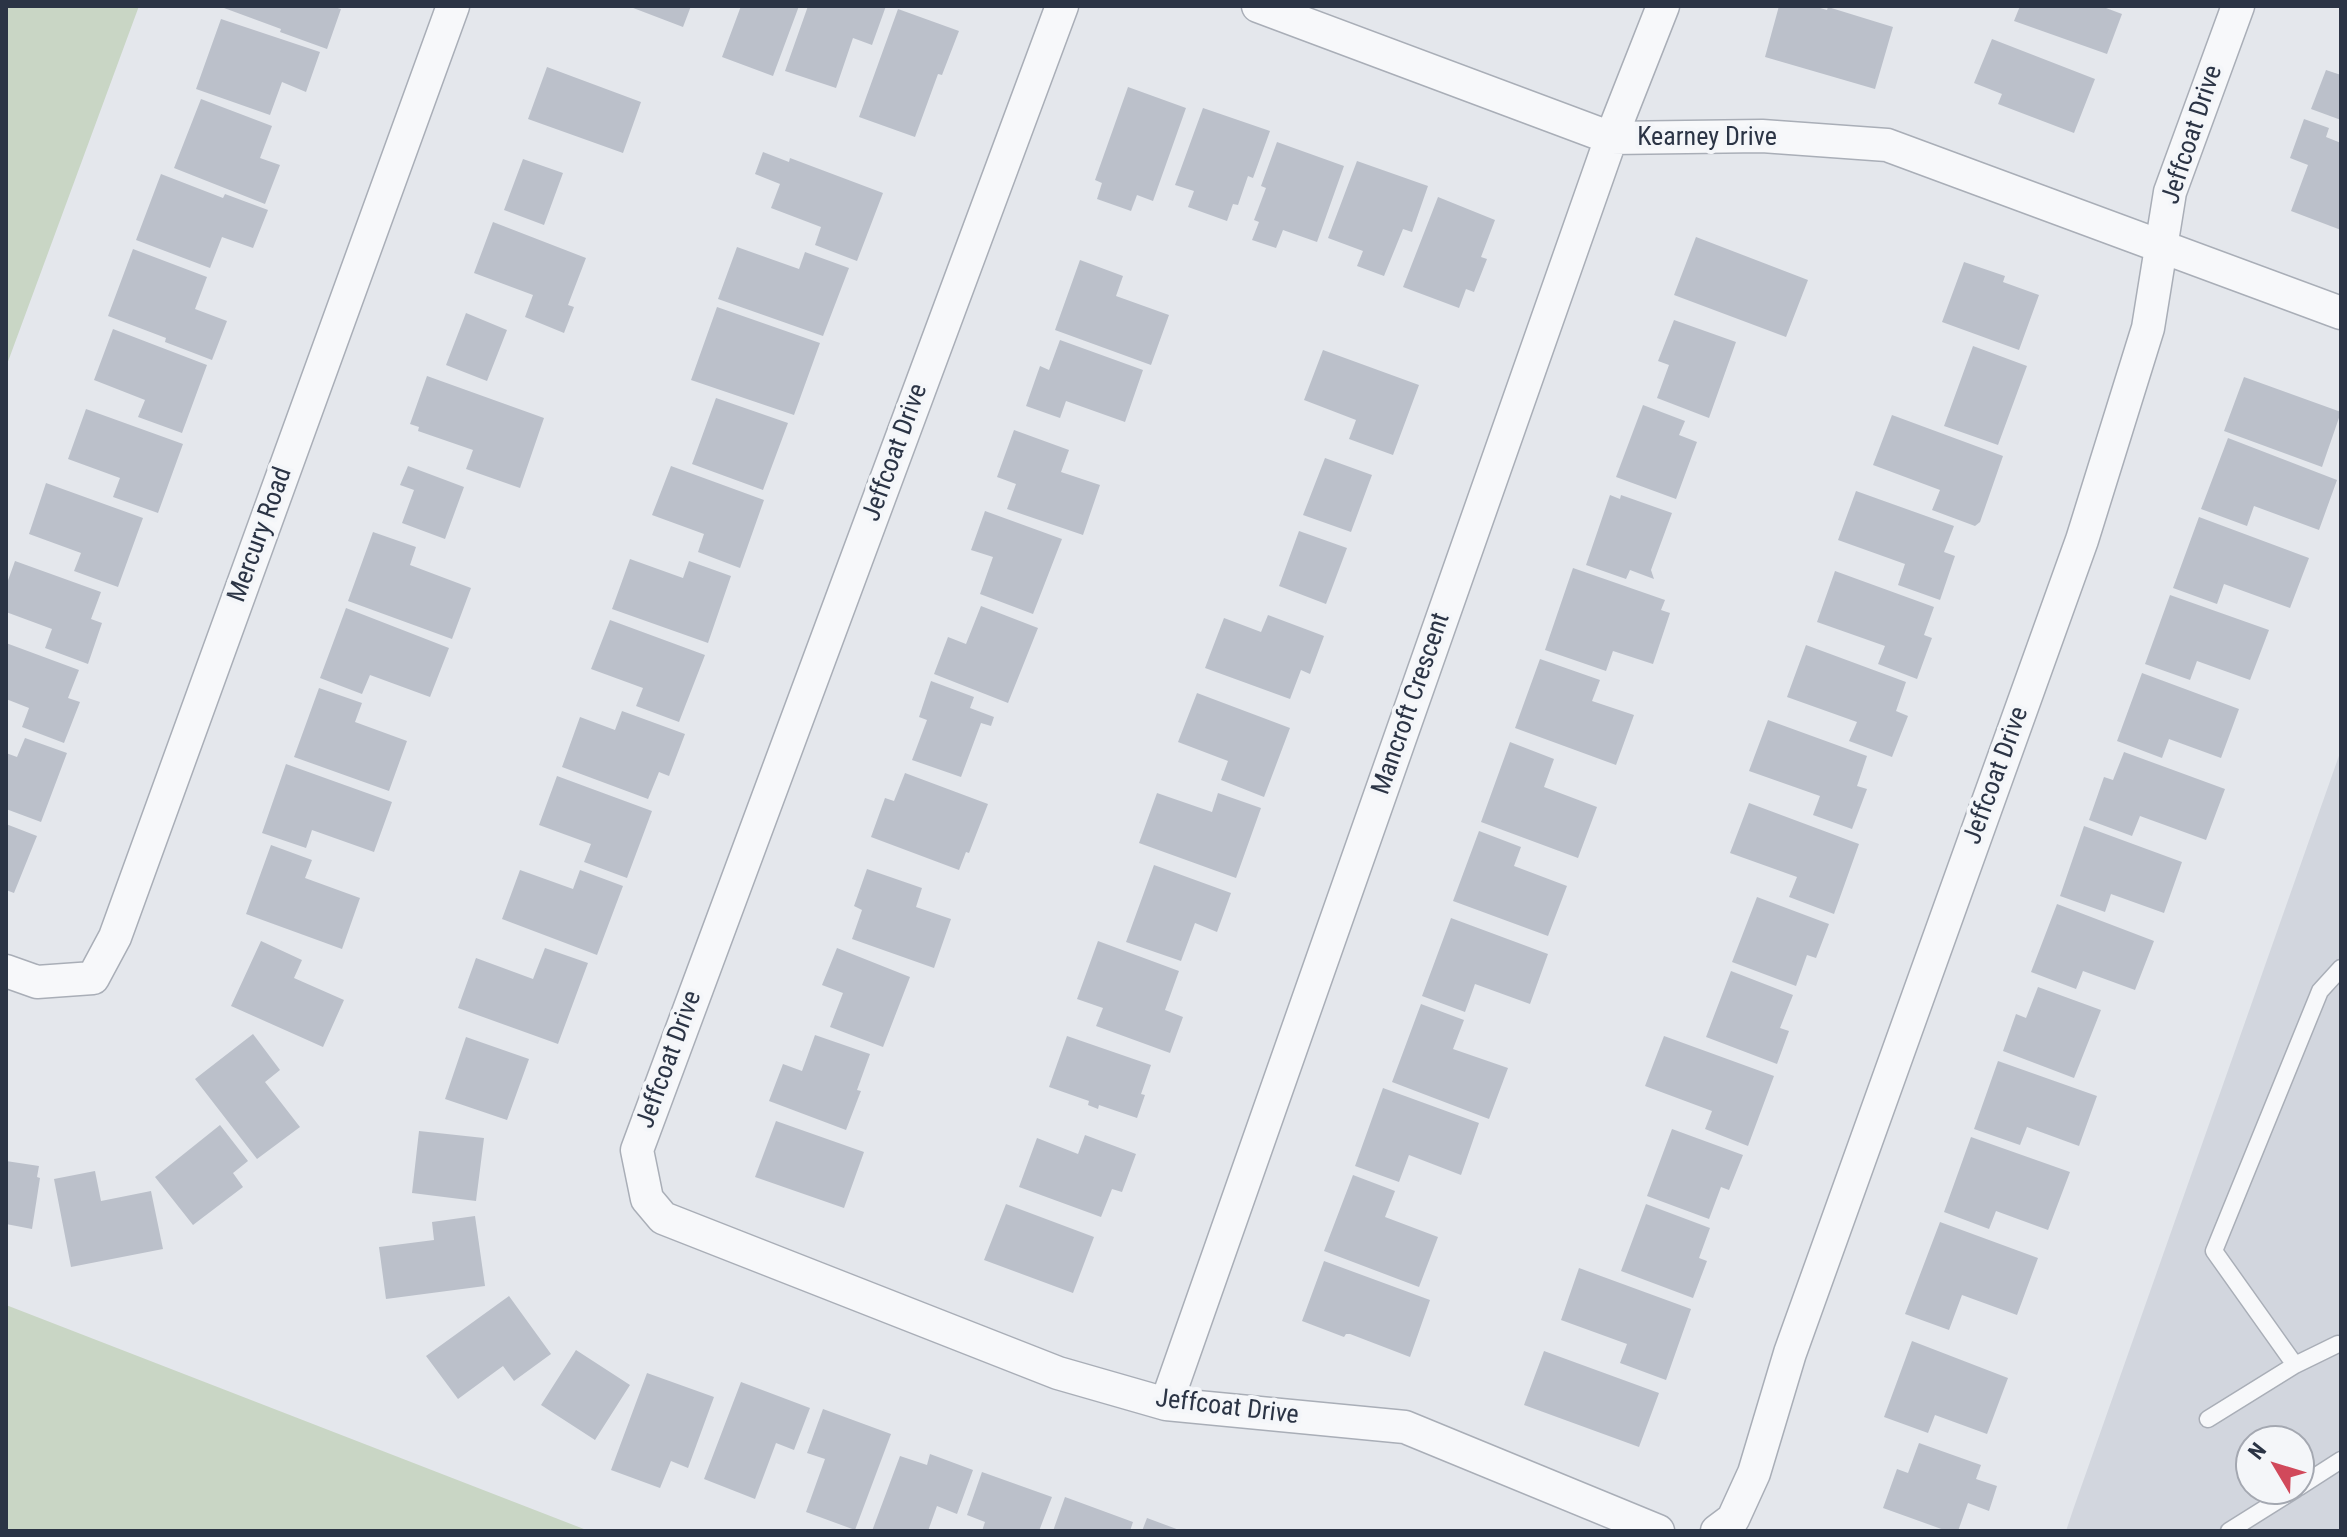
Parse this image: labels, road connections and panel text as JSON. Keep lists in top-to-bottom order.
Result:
{
  "streets": {
    "street": [
      "Jeffcoat Drive",
      "Kearney Drive",
      "Mercury Road",
      "Mancroft Crescent"
    ]
  },
  "crossings": [
    ["Jeffcoat Drive", "Kearney Drive"],
    ["Jeffcoat Drive", "Mancroft Crescent"],
    ["Kearney Drive", "Mancroft Crescent"]
  ],
  "north": "top left"
}
